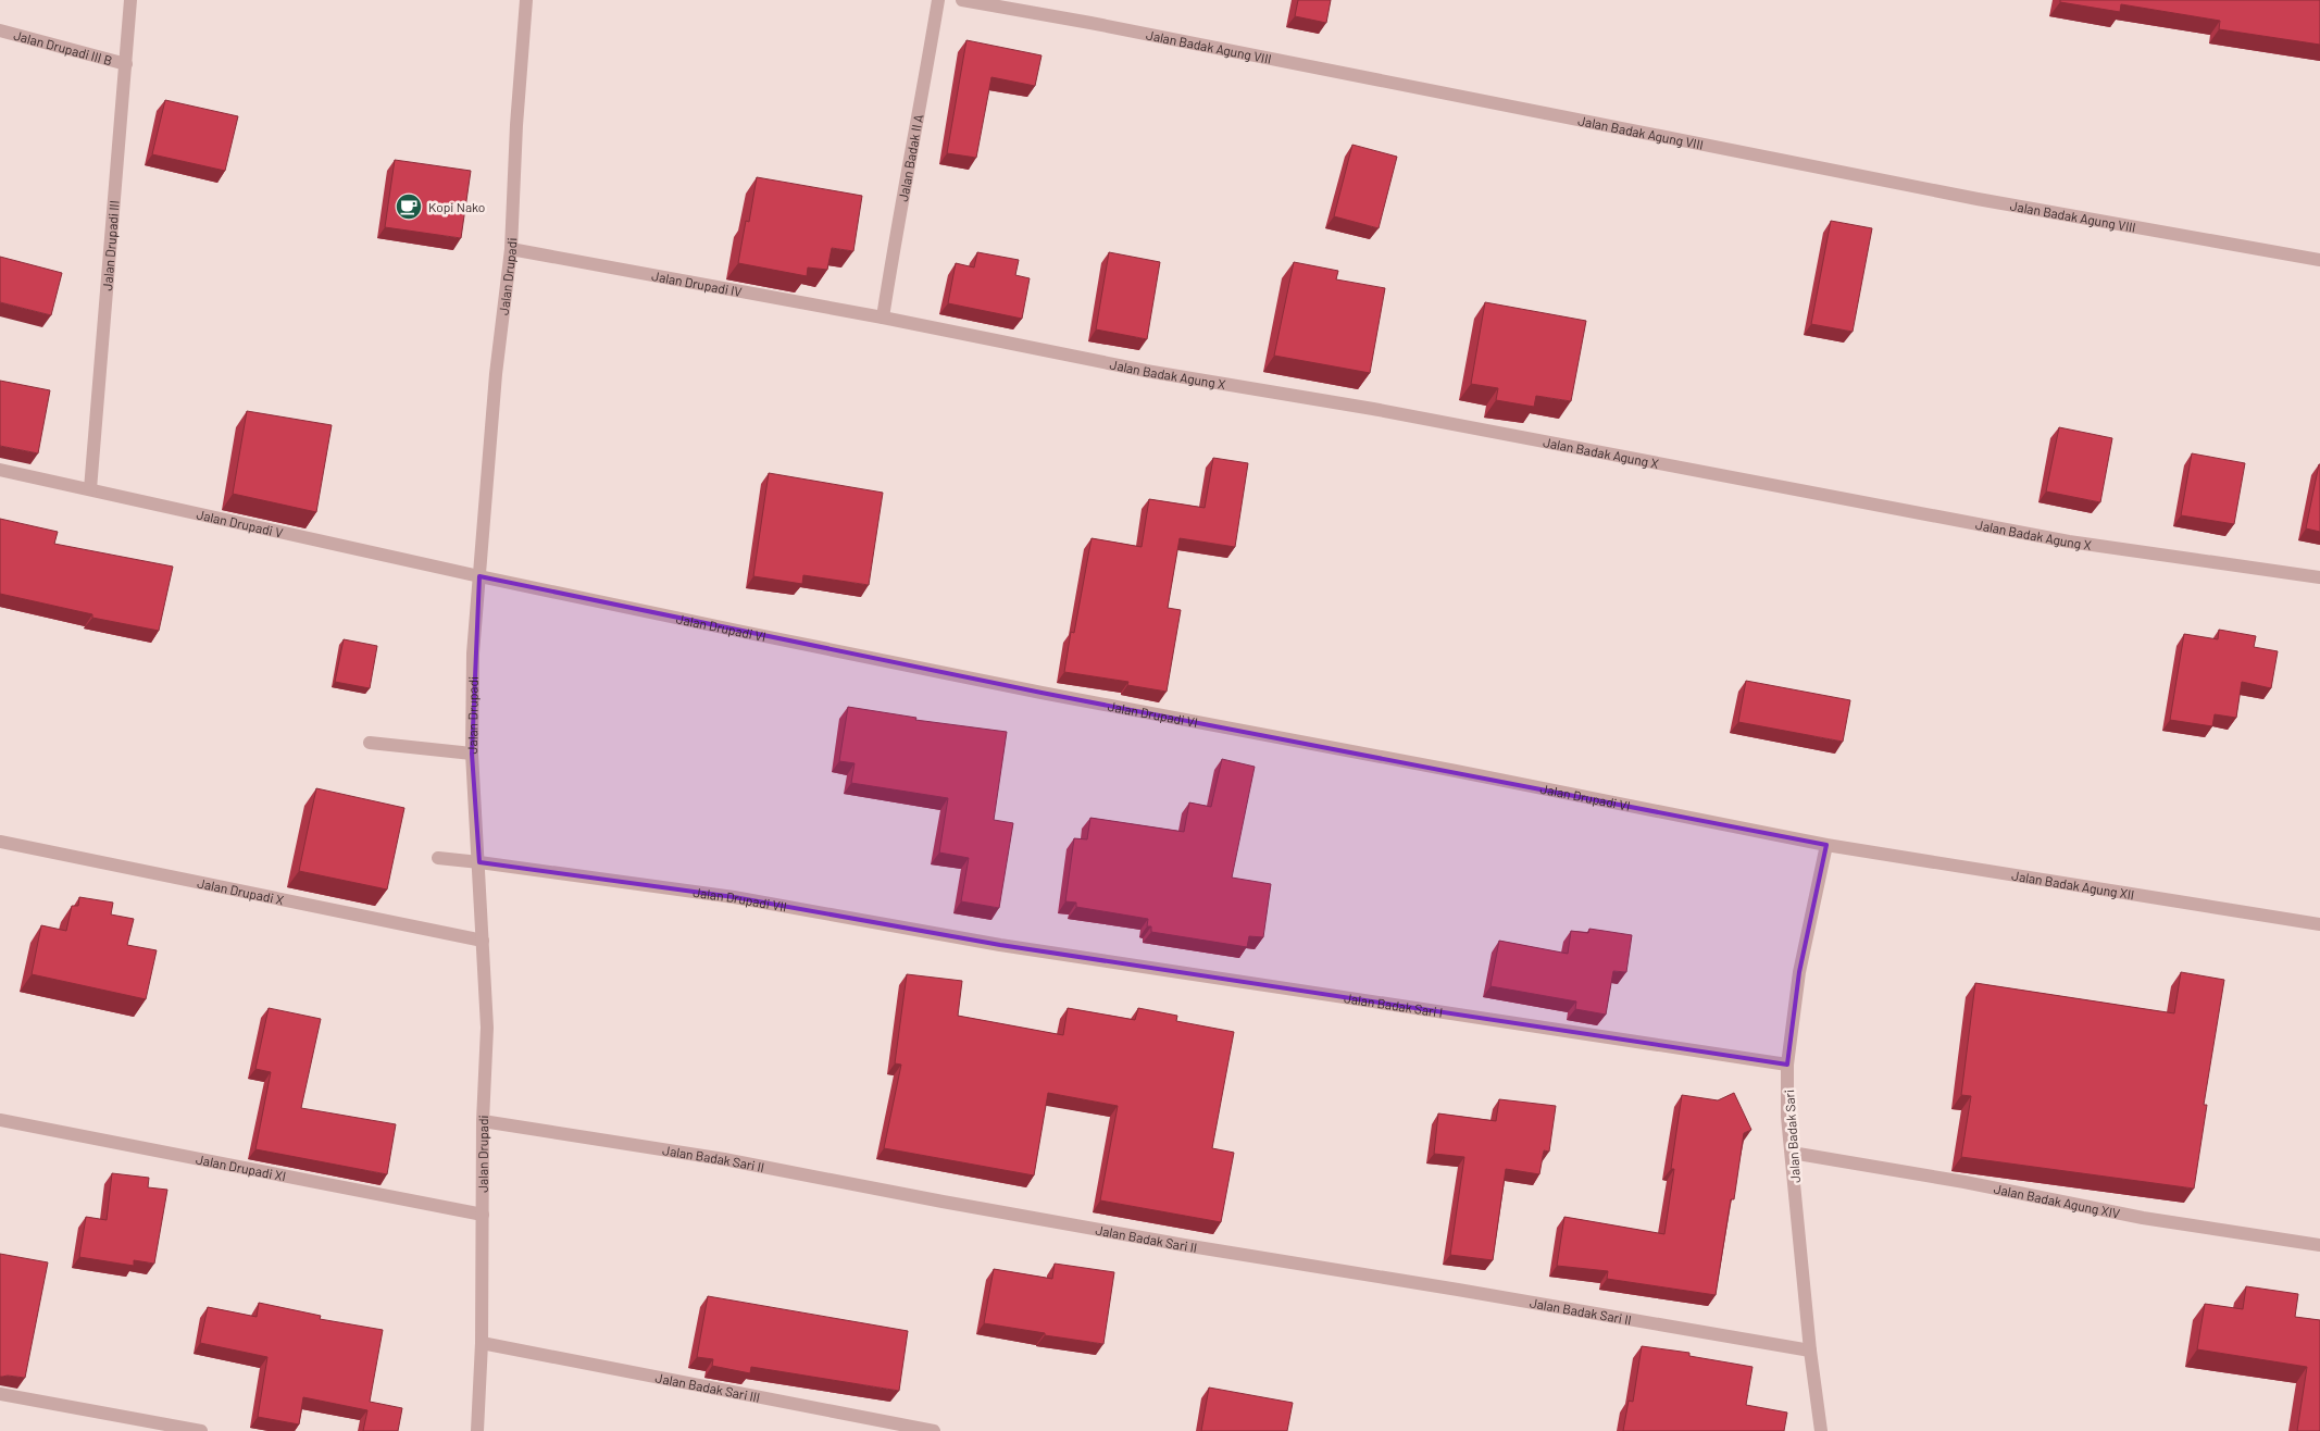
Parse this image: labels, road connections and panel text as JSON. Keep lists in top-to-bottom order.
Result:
{
  "streets": {
    "street": [
      "Jalan Drupadi III B",
      "Jalan Badak Agung VIII",
      "Jalan Badak II A",
      "Jalan Drupadi III",
      "Jalan Drupadi",
      "Jalan Drupadi IV",
      "Jalan Badak Agung X",
      "Jalan Drupadi V",
      "Jalan Drupadi VI",
      "Jalan Badak Agung XII",
      "Jalan Drupadi X",
      "Jalan Drupadi VII",
      "Jalan Badak Sari I",
      "Jalan Badak Sari",
      "Jalan Badak Sari II",
      "Jalan Drupadi XI",
      "Jalan Badak Agung XIV",
      "Jalan Badak Sari III"
    ]
  },
  "crossings": [
    ["Jalan Drupadi III B", "Jalan Drupadi III"],
    ["Jalan Badak II A", "Jalan Drupadi IV"],
    ["Jalan Badak II A", "Jalan Badak Agung X"],
    ["Jalan Drupadi III", "Jalan Drupadi V"],
    ["Jalan Drupadi", "Jalan Drupadi IV"],
    ["Jalan Drupadi", "Jalan Drupadi V"],
    ["Jalan Drupadi", "Jalan Drupadi VI"],
    ["Jalan Drupadi", "Jalan Drupadi X"],
    ["Jalan Drupadi", "Jalan Drupadi VII"],
    ["Jalan Drupadi", "Jalan Badak Sari II"],
    ["Jalan Drupadi", "Jalan Drupadi XI"],
    ["Jalan Drupadi", "Jalan Badak Sari III"],
    ["Jalan Drupadi IV", "Jalan Badak Agung X"],
    ["Jalan Drupadi V", "Jalan Drupadi VI"],
    ["Jalan Drupadi VI", "Jalan Badak Agung XII"],
    ["Jalan Drupadi VI", "Jalan Badak Sari"],
    ["Jalan Badak Agung XII", "Jalan Badak Sari"],
    ["Jalan Drupadi VII", "Jalan Badak Sari I"],
    ["Jalan Badak Sari I", "Jalan Badak Sari"],
    ["Jalan Badak Sari", "Jalan Badak Sari II"],
    ["Jalan Badak Sari", "Jalan Badak Agung XIV"]
  ],
  "places": {
    "cafe": ["Kopi Nako"]
  }
}
